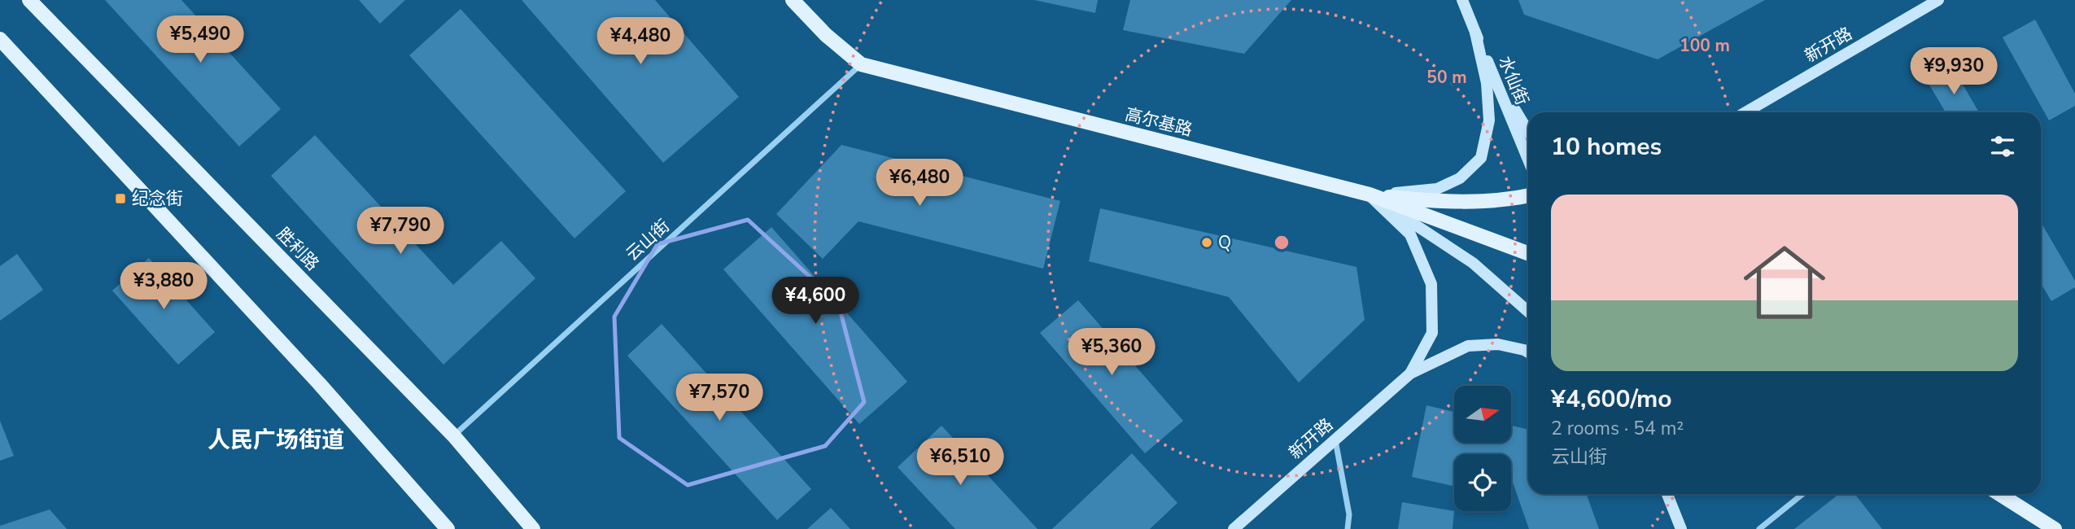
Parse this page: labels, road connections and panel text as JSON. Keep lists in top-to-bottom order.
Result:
{
  "streets": {
    "main road": [
      "新开路",
      "水仙街",
      "高尔基路",
      "胜利路"
    ],
    "street": ["云山街"]
  },
  "crossings": [
    ["高尔基路", "云山街"],
    ["云山街", "胜利路"]
  ],
  "districts": ["人民广场街道"],
  "places": {
    "transit": ["纪念街"],
    "other": ["Q"]
  },
  "north": "right",
  "page": {
    "price": [
      "¥5,490",
      "¥4,480",
      "¥9,930",
      "¥6,480",
      "¥7,790",
      "¥3,880",
      "¥4,600",
      "¥5,360",
      "¥7,570",
      "¥6,510"
    ],
    "heading": "10 homes",
    "list": [
      {
        "name": "¥4,600/mo",
        "note": "2 rooms · 54 m² · 云山街"
      }
    ]
  },
  "rings": ["100 m", "50 m"]
}
